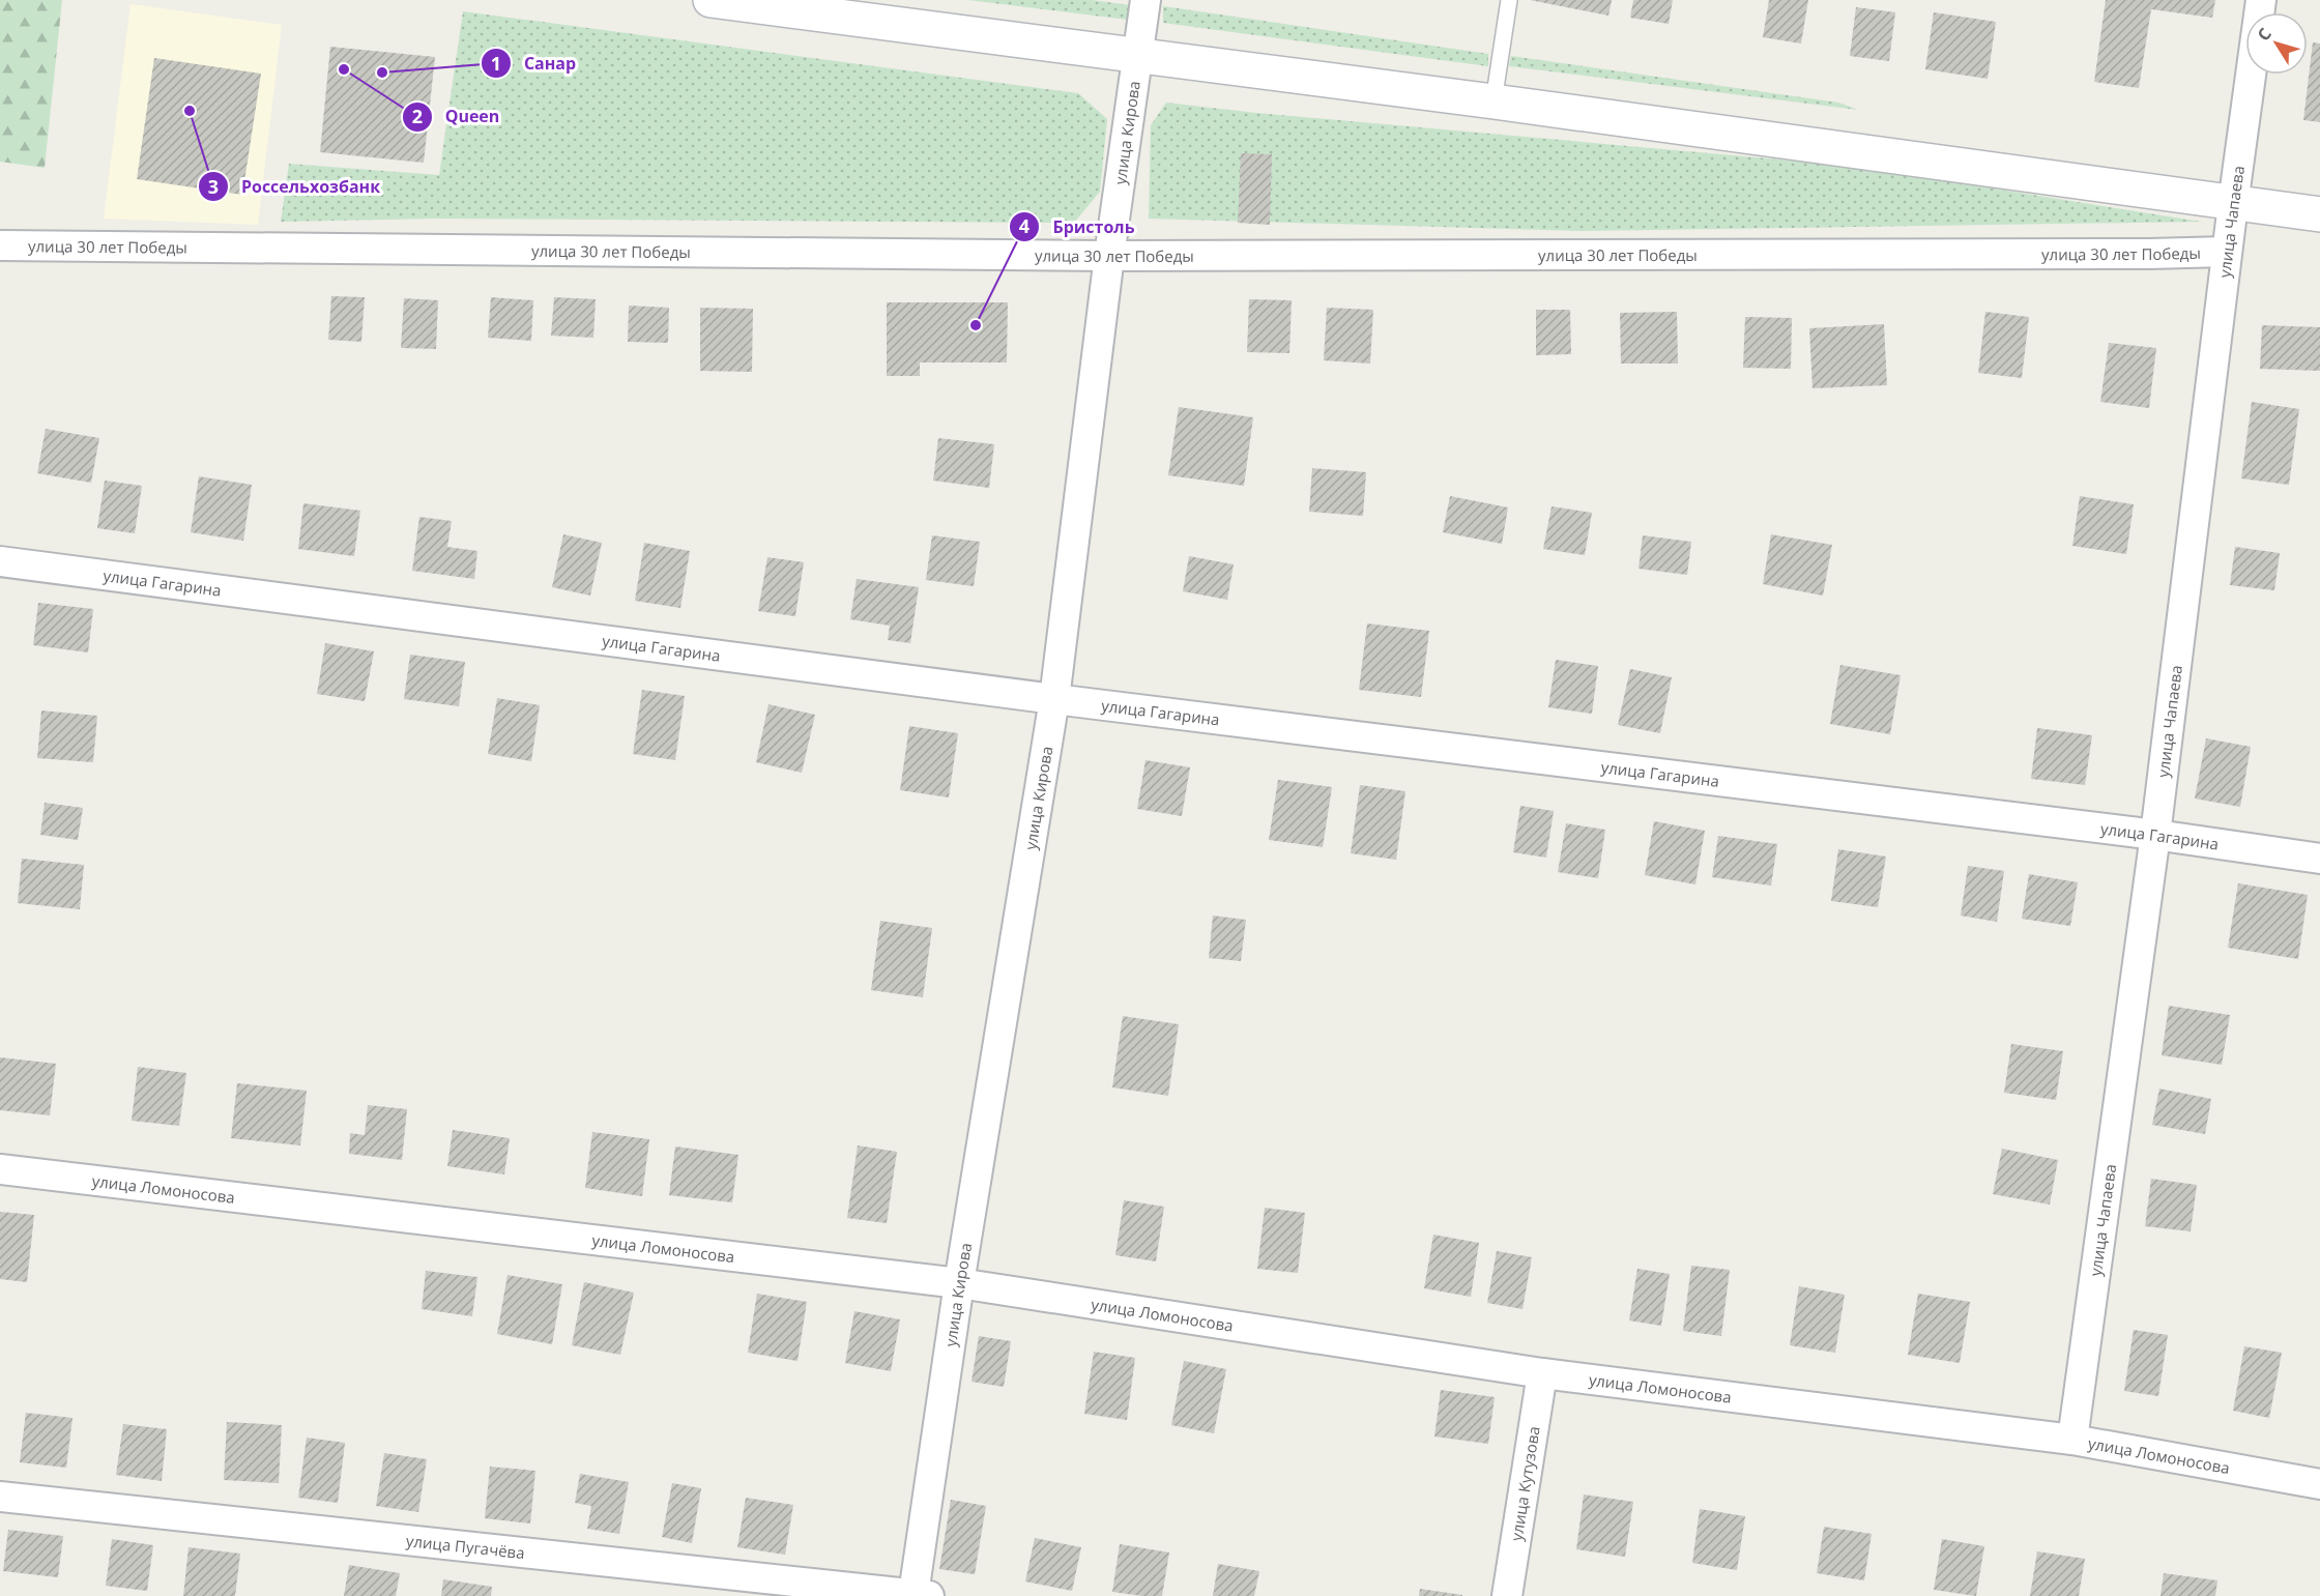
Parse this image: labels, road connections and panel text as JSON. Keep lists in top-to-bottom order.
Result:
{
  "streets": {
    "street": [
      "улица Кирова",
      "улица Чапаева",
      "улица 30 лет Победы",
      "улица Гагарина",
      "улица Ломоносова",
      "улица Кутузова",
      "улица Пугачёва"
    ]
  },
  "crossings": [
    ["улица Кирова", "улица 30 лет Победы"],
    ["улица Кирова", "улица Гагарина"],
    ["улица Кирова", "улица Ломоносова"],
    ["улица Кирова", "улица Пугачёва"],
    ["улица Чапаева", "улица 30 лет Победы"],
    ["улица Чапаева", "улица Гагарина"],
    ["улица Чапаева", "улица Ломоносова"],
    ["улица Ломоносова", "улица Кутузова"]
  ],
  "places": [
    "Queen",
    "Санар",
    "Россельхозбанк",
    "Бристоль"
  ],
  "north": "top left"
}
